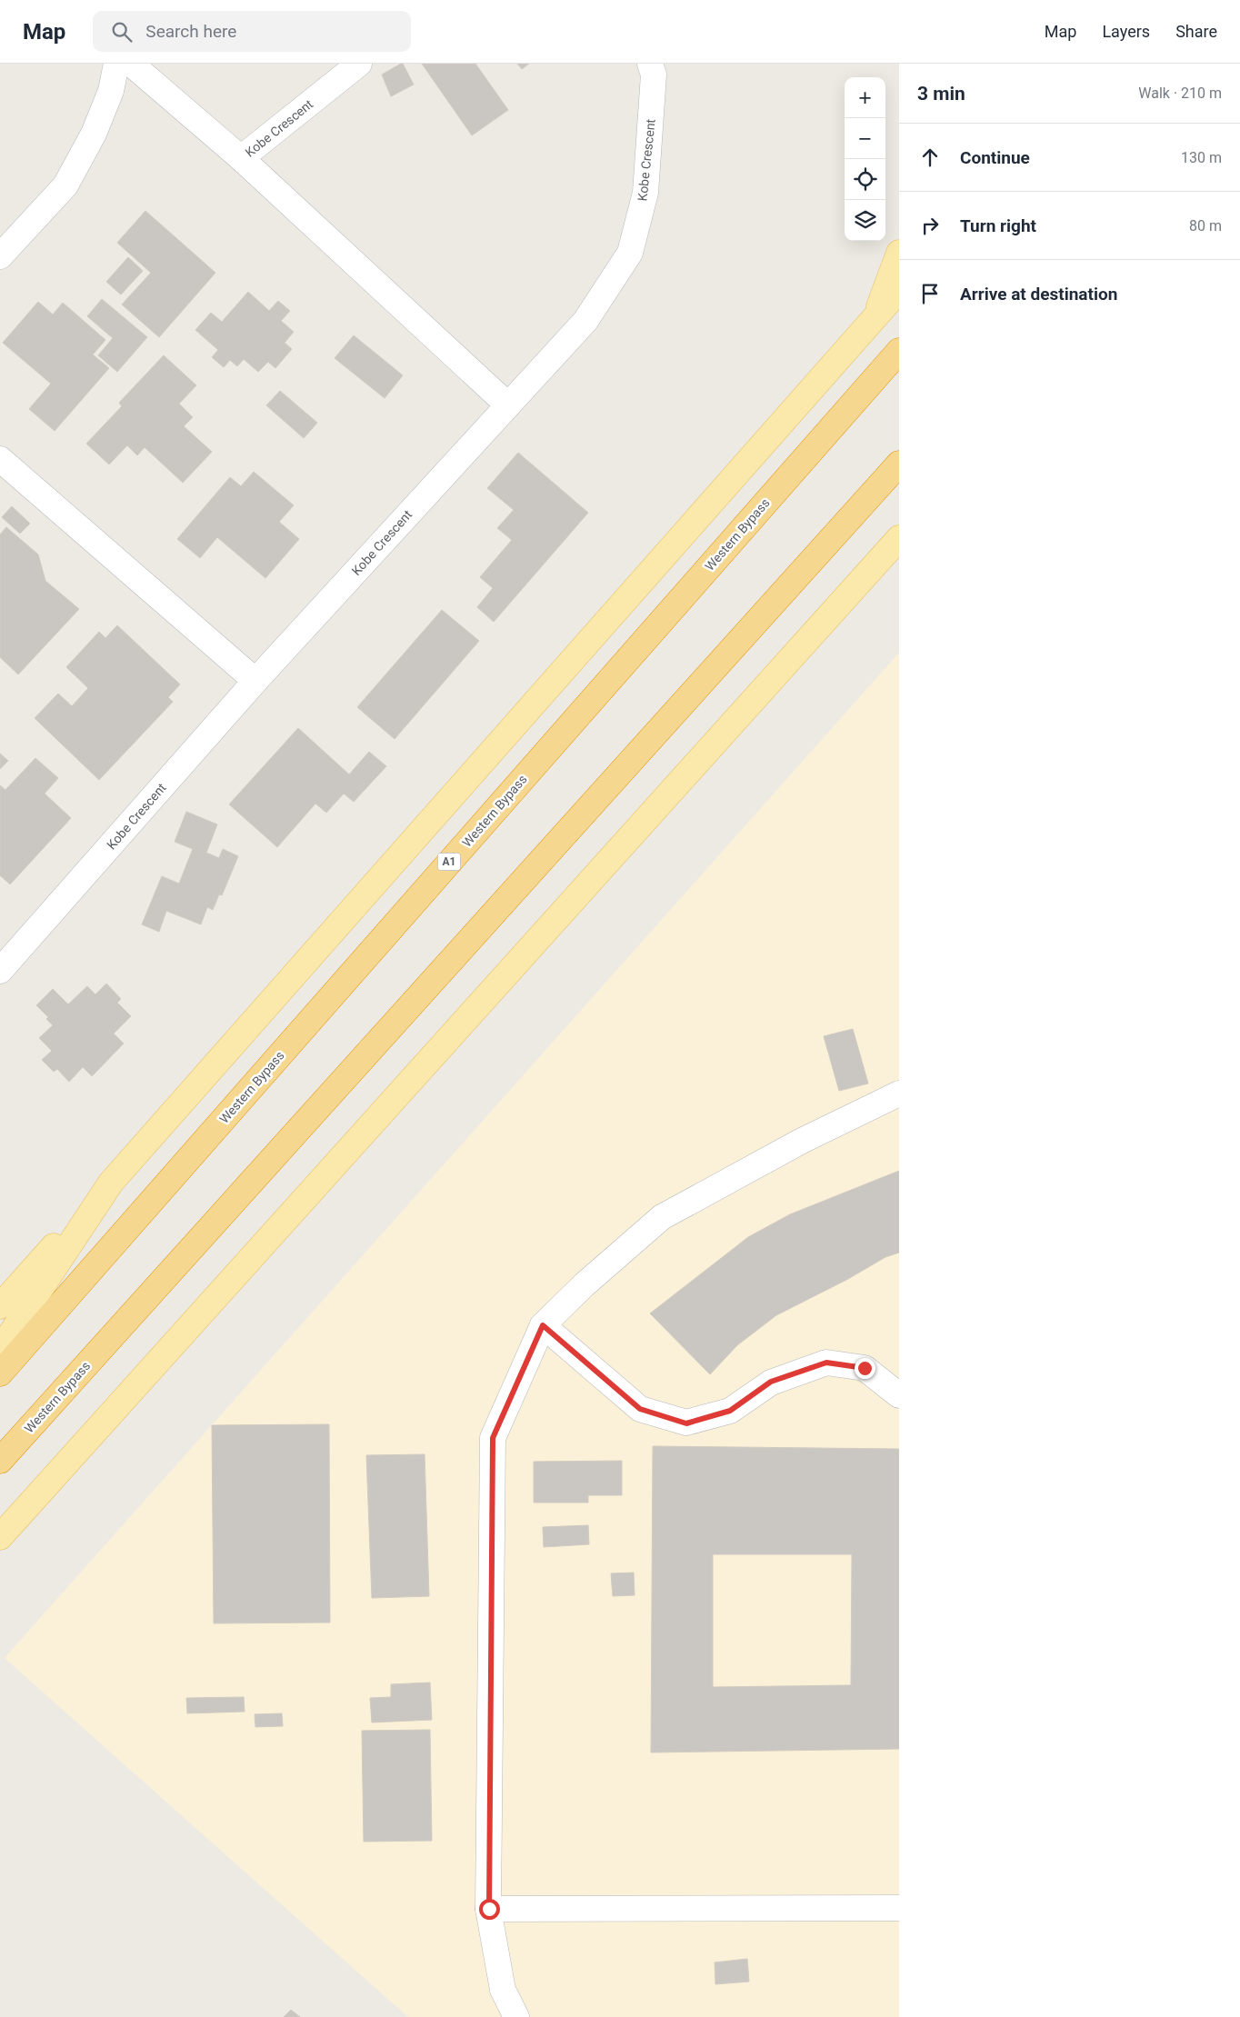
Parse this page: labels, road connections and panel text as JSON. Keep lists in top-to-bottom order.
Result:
{
  "streets": {
    "highway": ["Western Bypass", "A1"],
    "street": ["Kobe Crescent"]
  },
  "page": {
    "header": "Map",
    "search": "Search here",
    "nav": ["Map", "Layers", "Share"],
    "heading": ["3 min", "Walk · 210 m"],
    "map_buttons": ["+", "−"],
    "list": [
      ["Continue", "130 m"],
      ["Turn right", "80 m"],
      "Arrive at destination"
    ]
  }
}
